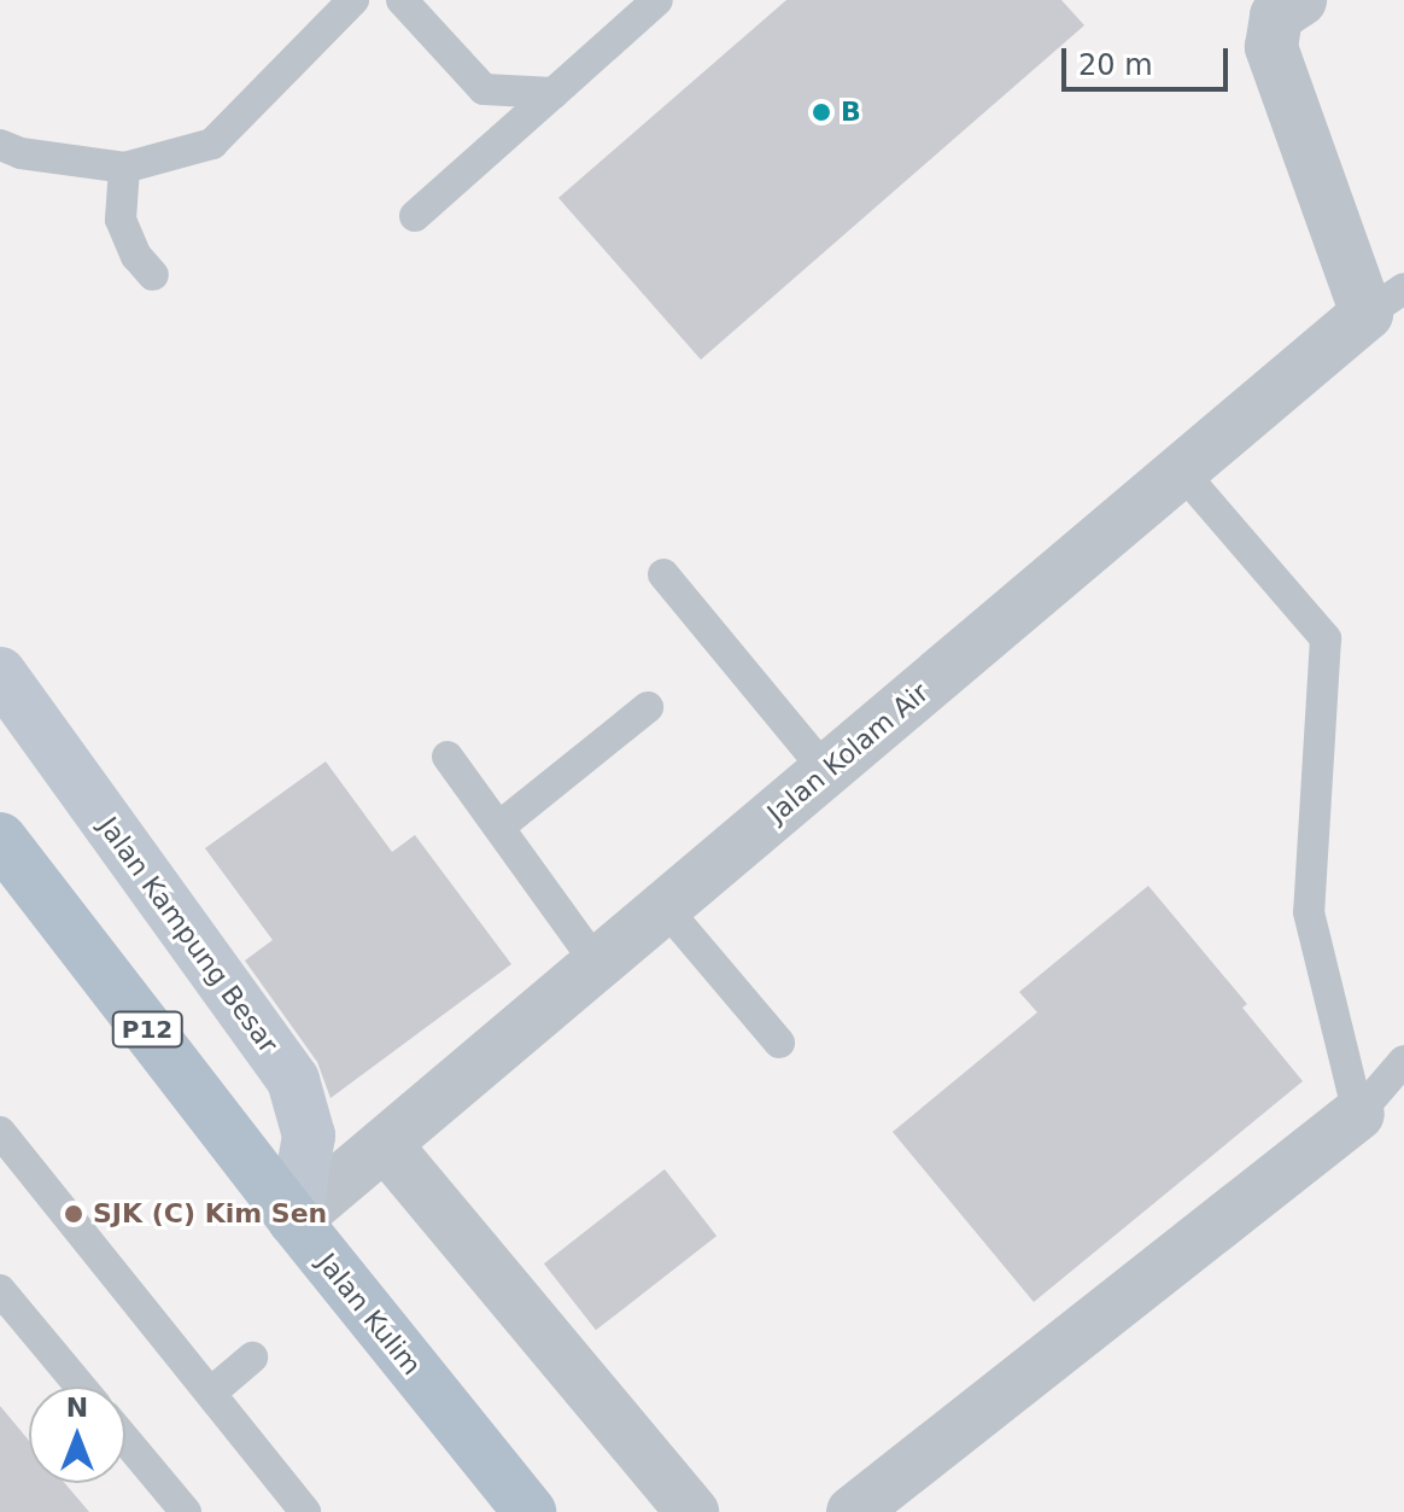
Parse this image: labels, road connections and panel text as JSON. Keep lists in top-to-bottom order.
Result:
{
  "streets": {
    "main road": ["P12", "Jalan Kulim"],
    "street": ["Jalan Kolam Air", "Jalan Kampung Besar"]
  },
  "crossings": [
    ["Jalan Kolam Air", "Jalan Kampung Besar"],
    ["Jalan Kolam Air", "Jalan Kulim"],
    ["Jalan Kampung Besar", "Jalan Kulim"]
  ],
  "places": ["B", "SJK (C) Kim Sen"],
  "scale_bar": "20 m",
  "north": "top"
}
